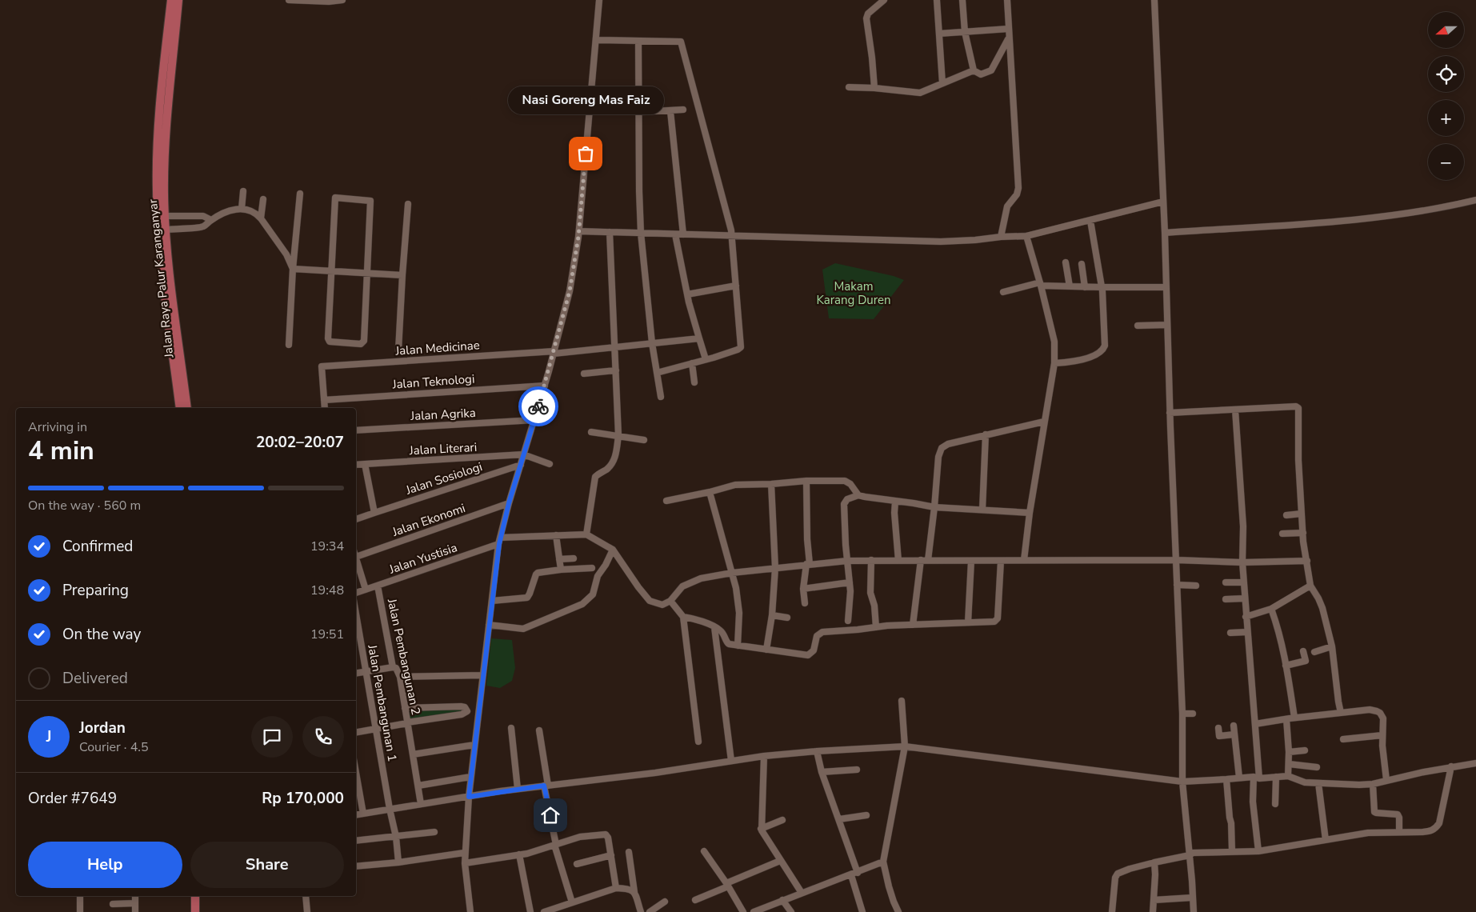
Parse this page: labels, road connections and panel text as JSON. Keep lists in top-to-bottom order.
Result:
{
  "streets": {
    "main road": ["Jalan Raya Palur Karanganyar"],
    "street": [
      "Jalan Medicinae",
      "Jalan Teknologi",
      "Jalan Agrika",
      "Jalan Literari",
      "Jalan Sosiologi",
      "Jalan Ekonomi",
      "Jalan Yustisia",
      "Jalan Pembangunan 2",
      "Jalan Pembangunan 1"
    ]
  },
  "crossings": [
    ["Jalan Medicinae", "Jalan Teknologi"],
    ["Jalan Yustisia", "Jalan Pembangunan 2"]
  ],
  "parks": ["Makam Karang Duren"],
  "places": ["Nasi Goreng Mas Faiz"],
  "north": "left",
  "page": {
    "map_buttons": ["+", "−"],
    "bubble": "Nasi Goreng Mas Faiz",
    "heading": ["4 min", "Arriving in", "20:02–20:07"],
    "panel": [
      "Jordan",
      "Courier · 4.5",
      "Order #7649",
      "Rp 170,000"
    ],
    "bar": "On the way · 560 m",
    "list": [
      ["Confirmed", "19:34"],
      ["Preparing", "19:48"],
      ["On the way", "19:51"],
      "Delivered"
    ],
    "round": "J",
    "buttons": ["Help", "Share"]
  }
}
